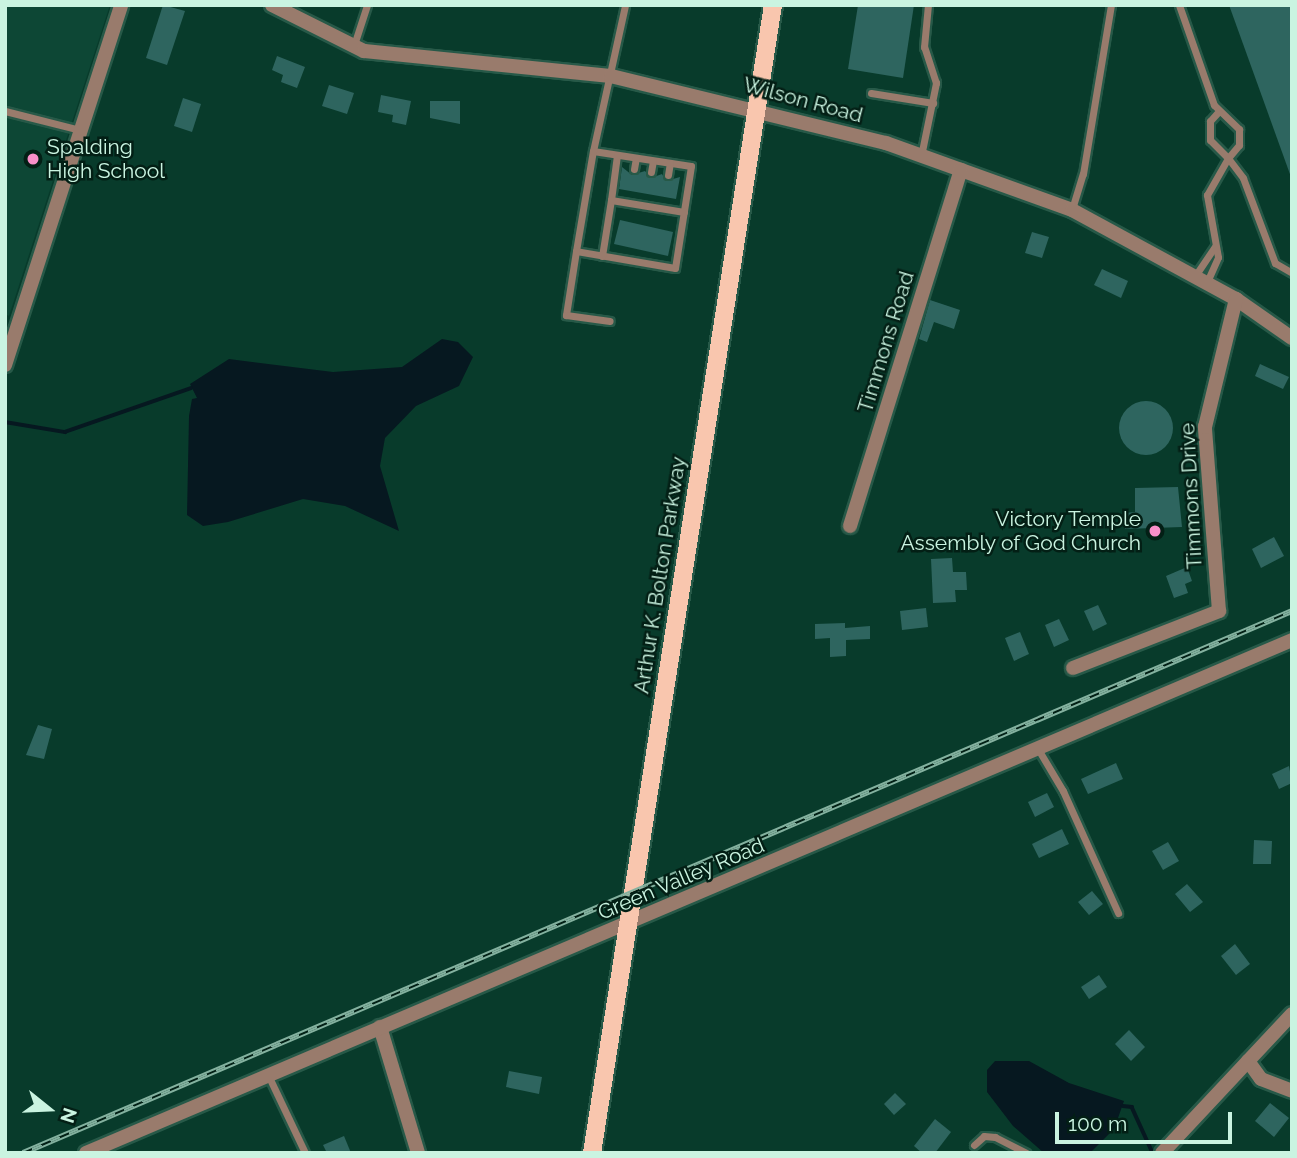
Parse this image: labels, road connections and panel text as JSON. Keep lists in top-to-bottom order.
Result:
{
  "streets": {
    "main road": ["Arthur K. Bolton Parkway"],
    "street": [
      "Wilson Road",
      "Timmons Road",
      "Timmons Drive",
      "Green Valley Road"
    ]
  },
  "crossings": [
    ["Wilson Road", "Timmons Road"],
    ["Wilson Road", "Timmons Drive"],
    ["Wilson Road", "Arthur K. Bolton Parkway"],
    ["Arthur K. Bolton Parkway", "Green Valley Road"]
  ],
  "places": ["Spalding High School", "Victory Temple Assembly of God Church"],
  "scale_bar": "100 m",
  "north": "right"
}
